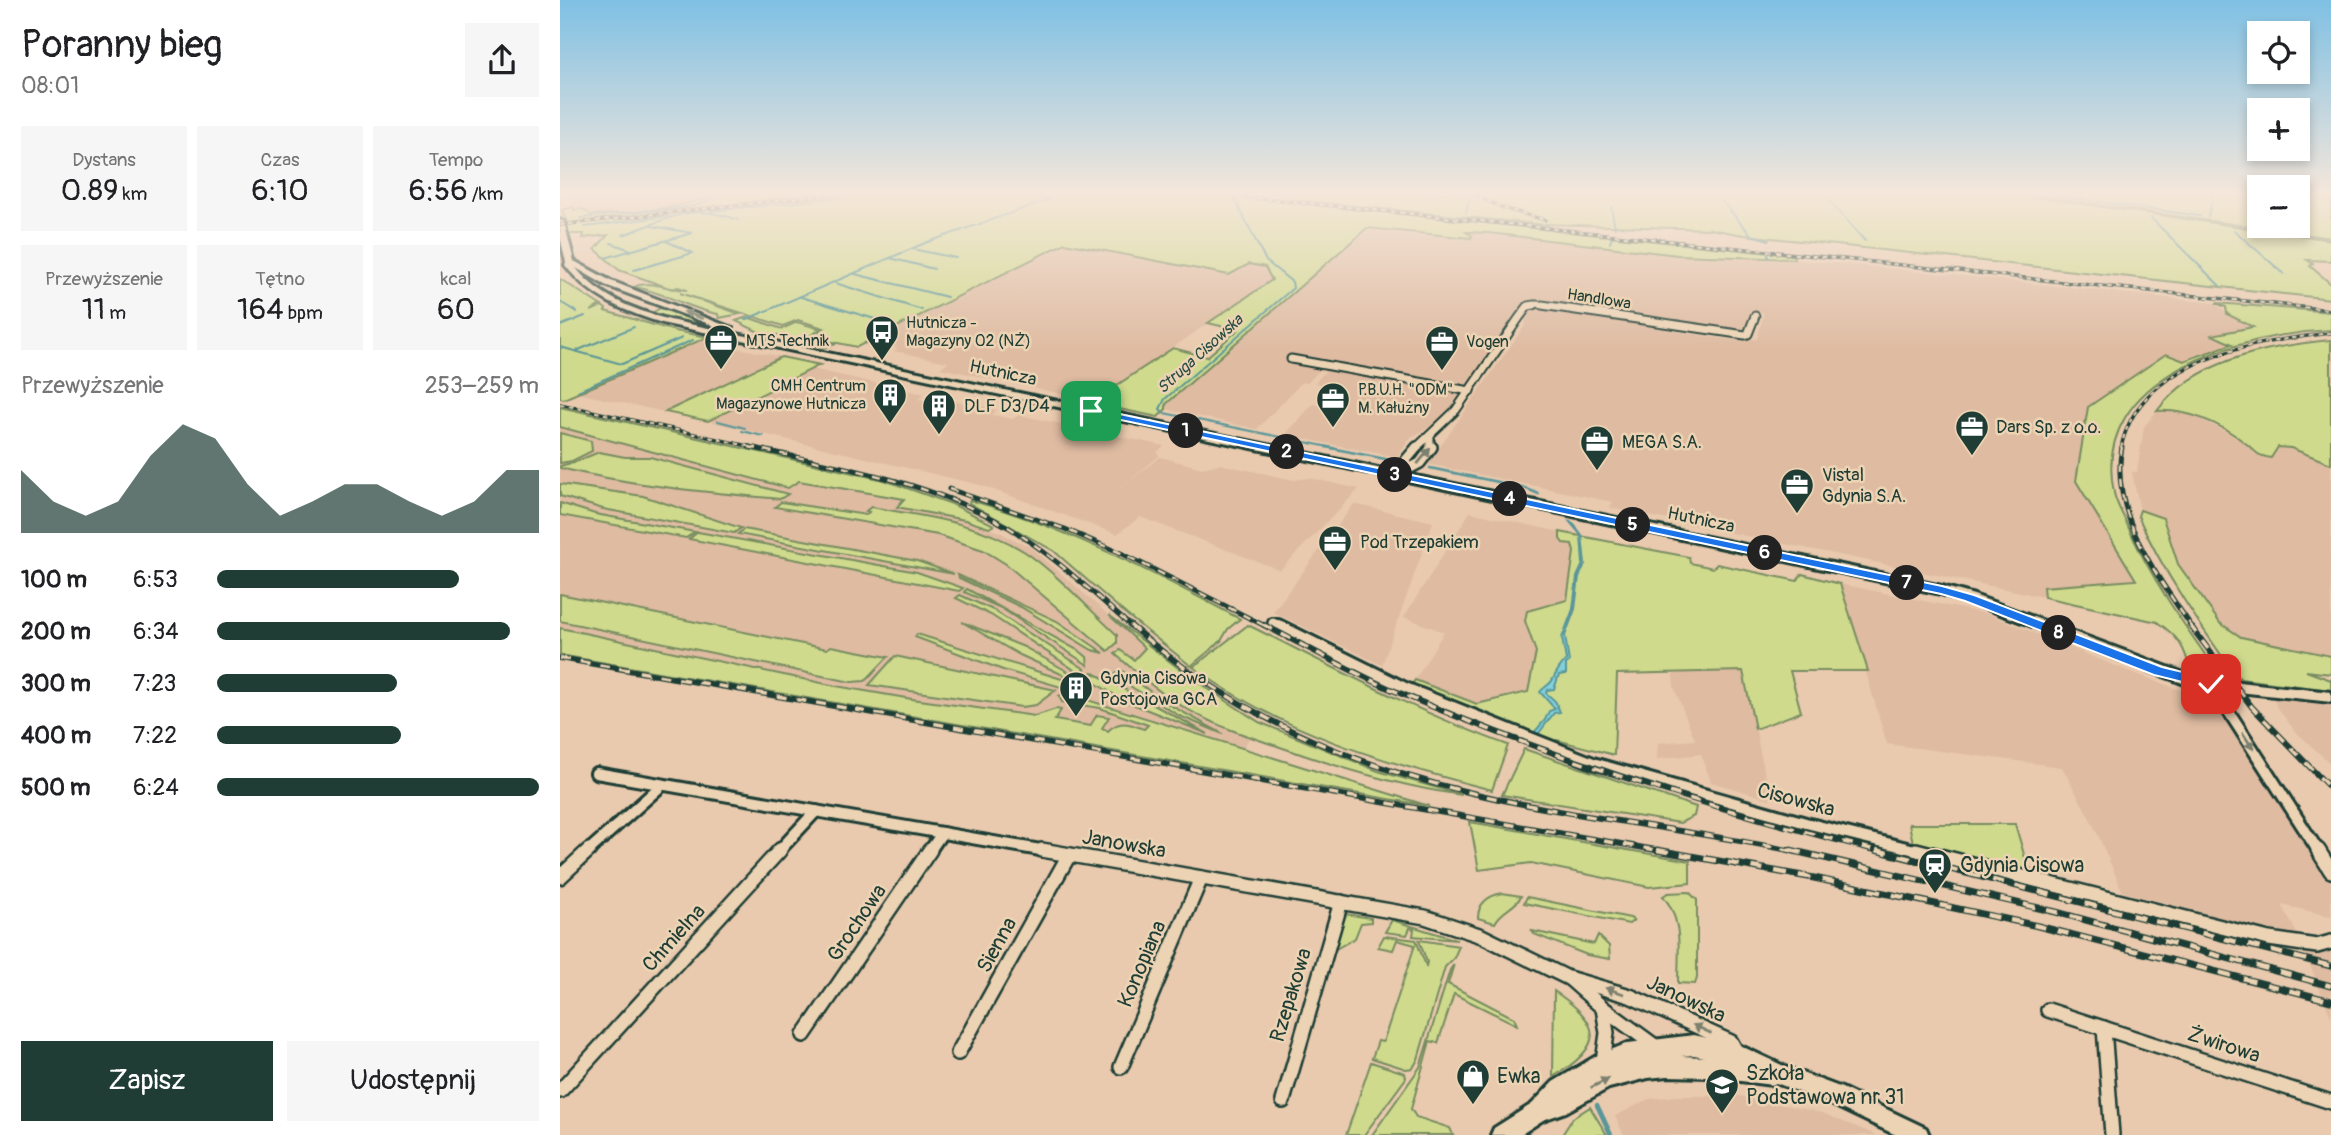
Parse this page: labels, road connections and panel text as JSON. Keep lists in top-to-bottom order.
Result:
{
  "streets": {
    "main road": ["Hutnicza"],
    "street": [
      "Handlowa",
      "Cisowska",
      "Janowska",
      "Grochowa",
      "Chmielna",
      "Sienna",
      "Konopiana",
      "Rzepakowa",
      "Żwirowa"
    ]
  },
  "crossings": [
    ["Handlowa", "Hutnicza"],
    ["Janowska", "Grochowa"],
    ["Janowska", "Chmielna"],
    ["Janowska", "Sienna"],
    ["Janowska", "Konopiana"],
    ["Janowska", "Rzepakowa"]
  ],
  "water": ["Struga Cisowska"],
  "places": {
    "bus stop": ["Hutnicza - Magazyny 02 (NŻ)"],
    "office": [
      "MTS Technik",
      "Vogen",
      "P.B.U.H. \"ODM\" M. Kałużny",
      "Dars Sp. z o.o.",
      "MEGA S.A.",
      "Vistal Gdynia S.A.",
      "Pod Trzepakiem"
    ],
    "building": ["CMH Centrum Magazynowe Hutnicza", "DLF D3/D4", "Gdynia Cisowa Postojowa GCA"],
    "station": ["Gdynia Cisowa"],
    "shop": ["Ewka"],
    "school or university": ["Szkoła Podstawowa nr 31"]
  },
  "page": {
    "heading": ["Poranny bieg", "08:01"],
    "map_buttons": ["+", "−"],
    "stats": [
      ["Dystans", "0.89 km"],
      ["Czas", "6:10"],
      ["Tempo", "6:56 /km"],
      ["Przewyższenie", "11 m"],
      ["Tętno", "164 bpm"],
      ["kcal", "60"]
    ],
    "chart": ["Przewyższenie", "253–259 m"],
    "pins": [
      "1",
      "2",
      "3",
      "4",
      "5",
      "6",
      "7",
      "8"
    ],
    "list": [
      {
        "name": "100 m",
        "note": "6:53"
      },
      {
        "name": "200 m",
        "note": "6:34"
      },
      {
        "name": "300 m",
        "note": "7:23"
      },
      {
        "name": "400 m",
        "note": "7:22"
      },
      {
        "name": "500 m",
        "note": "6:24"
      }
    ],
    "buttons": ["Zapisz", "Udostępnij"]
  }
}
